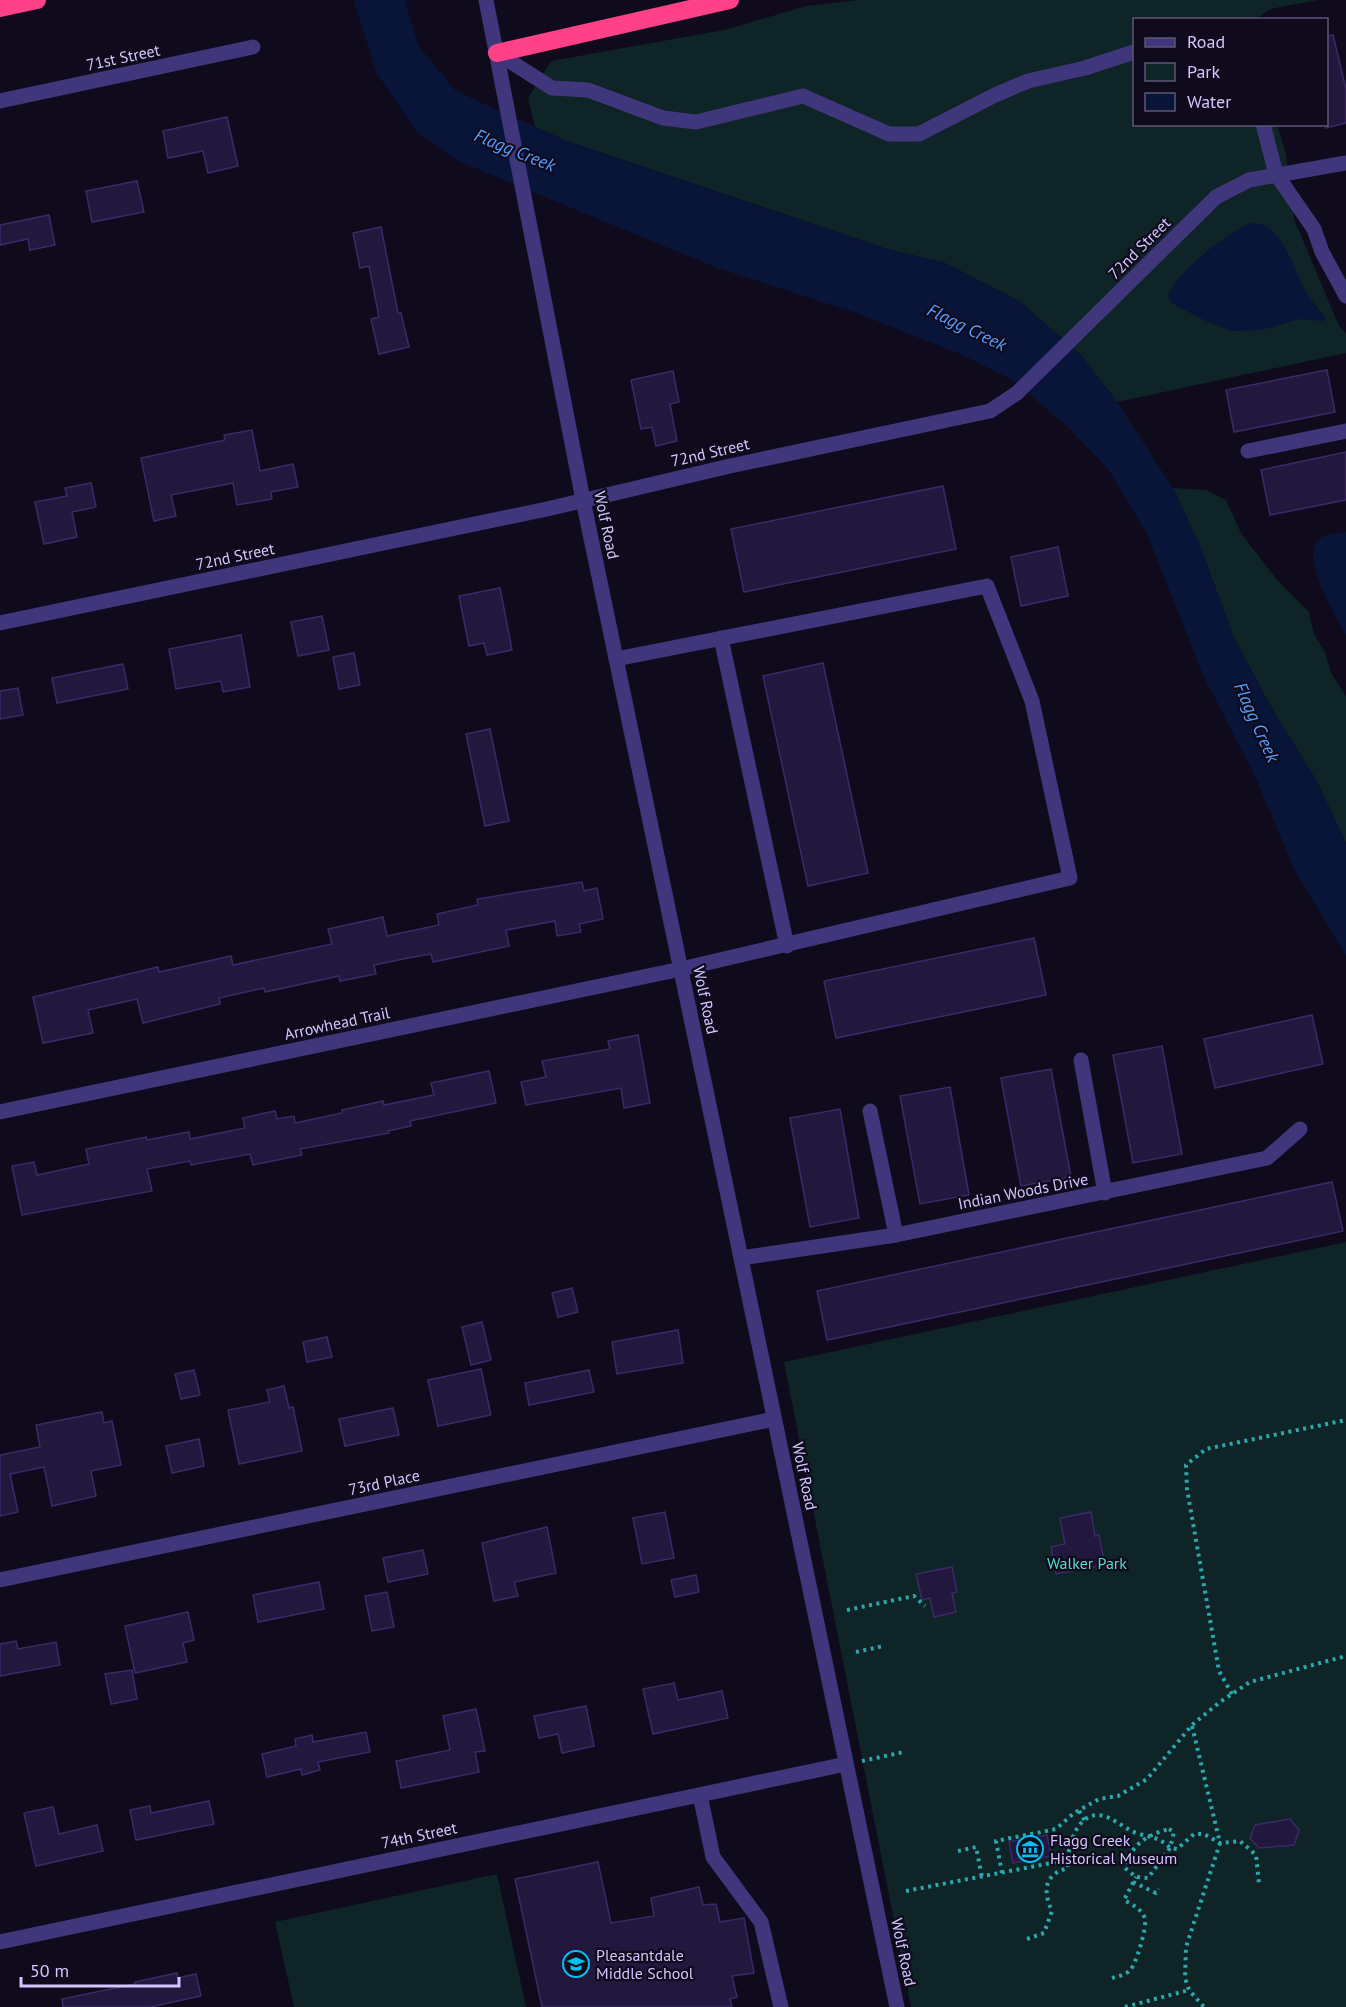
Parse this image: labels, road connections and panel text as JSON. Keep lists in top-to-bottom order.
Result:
{
  "streets": {
    "street": [
      "71st Street",
      "72nd Street",
      "Wolf Road",
      "Arrowhead Trail",
      "Indian Woods Drive",
      "73rd Place",
      "74th Street"
    ]
  },
  "crossings": [
    ["72nd Street", "Wolf Road"],
    ["Wolf Road", "Arrowhead Trail"],
    ["Wolf Road", "Indian Woods Drive"],
    ["Wolf Road", "73rd Place"],
    ["Wolf Road", "74th Street"]
  ],
  "water": ["Flagg Creek"],
  "parks": ["Walker Park"],
  "places": {
    "museum": ["Flagg Creek Historical Museum"],
    "school or university": ["Pleasantdale Middle School"]
  },
  "legend": ["Road", "Park", "Water"],
  "scale_bar": "50 m"
}
